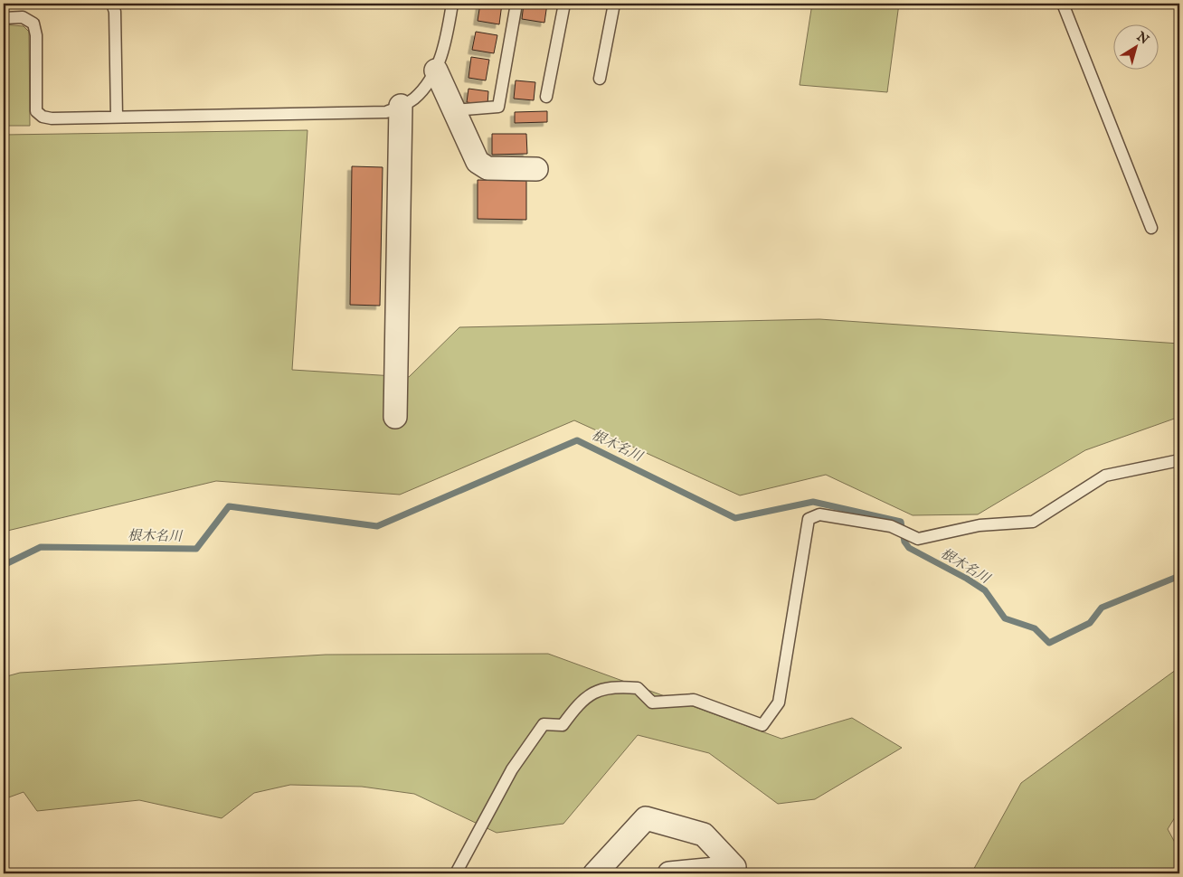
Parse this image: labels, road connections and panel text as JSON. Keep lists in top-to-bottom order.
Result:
{
  "water": ["根木名川"],
  "north": "top right"
}
